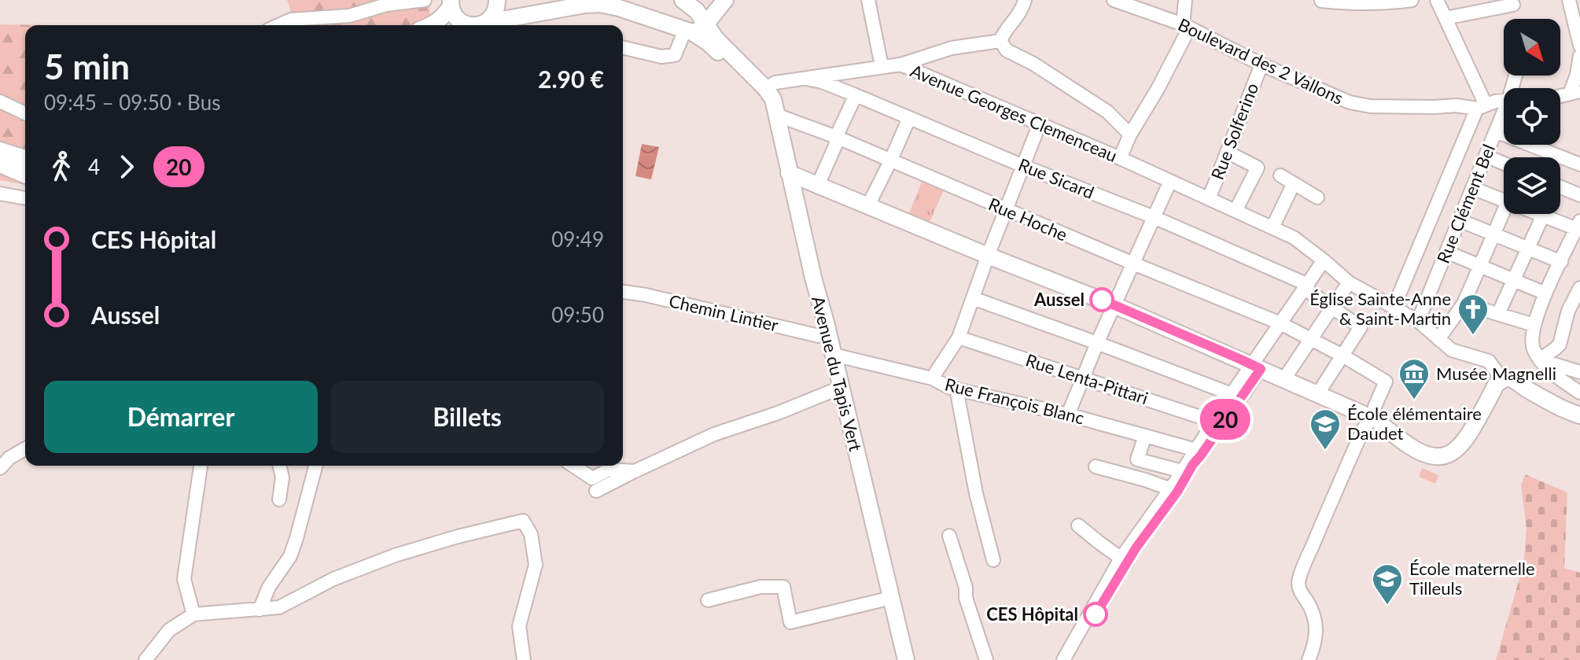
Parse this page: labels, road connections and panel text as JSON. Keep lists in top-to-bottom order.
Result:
{
  "streets": {
    "main road": ["Avenue du Tapis Vert"],
    "street": [
      "Boulevard des 2 Vallons",
      "Avenue Georges Clemenceau",
      "Rue Solferino",
      "Rue Sicard",
      "Rue Clément Bel",
      "Rue Hoche",
      "Chemin Lintier",
      "Rue Lenta-Pittari",
      "Rue François Blanc"
    ]
  },
  "crossings": [
    ["Boulevard des 2 Vallons", "Rue Solferino"],
    ["Avenue Georges Clemenceau", "Rue Solferino"],
    ["Avenue Georges Clemenceau", "Rue Sicard"],
    ["Avenue Georges Clemenceau", "Rue Clément Bel"],
    ["Avenue Georges Clemenceau", "Avenue du Tapis Vert"],
    ["Rue Sicard", "Rue Hoche"],
    ["Rue Hoche", "Avenue du Tapis Vert"],
    ["Chemin Lintier", "Avenue du Tapis Vert"],
    ["Avenue du Tapis Vert", "Rue François Blanc"]
  ],
  "places": {
    "other": ["Aussel", "CES Hôpital"],
    "church": ["Église Sainte-Anne & Saint-Martin"],
    "museum": ["Musée Magnelli"],
    "school or university": ["École élémentaire Daudet", "École maternelle Tilleuls"]
  },
  "lines": ["bus line 20"],
  "north": "bottom right",
  "page": {
    "on_map": "20",
    "heading": ["5 min", "09:45 – 09:50 · Bus", "2.90 €"],
    "legs": ["4", "20"],
    "list": [
      {
        "name": "CES Hôpital",
        "value": "09:49"
      },
      {
        "name": "Aussel",
        "value": "09:50"
      }
    ],
    "buttons": ["Démarrer", "Billets"]
  }
}
